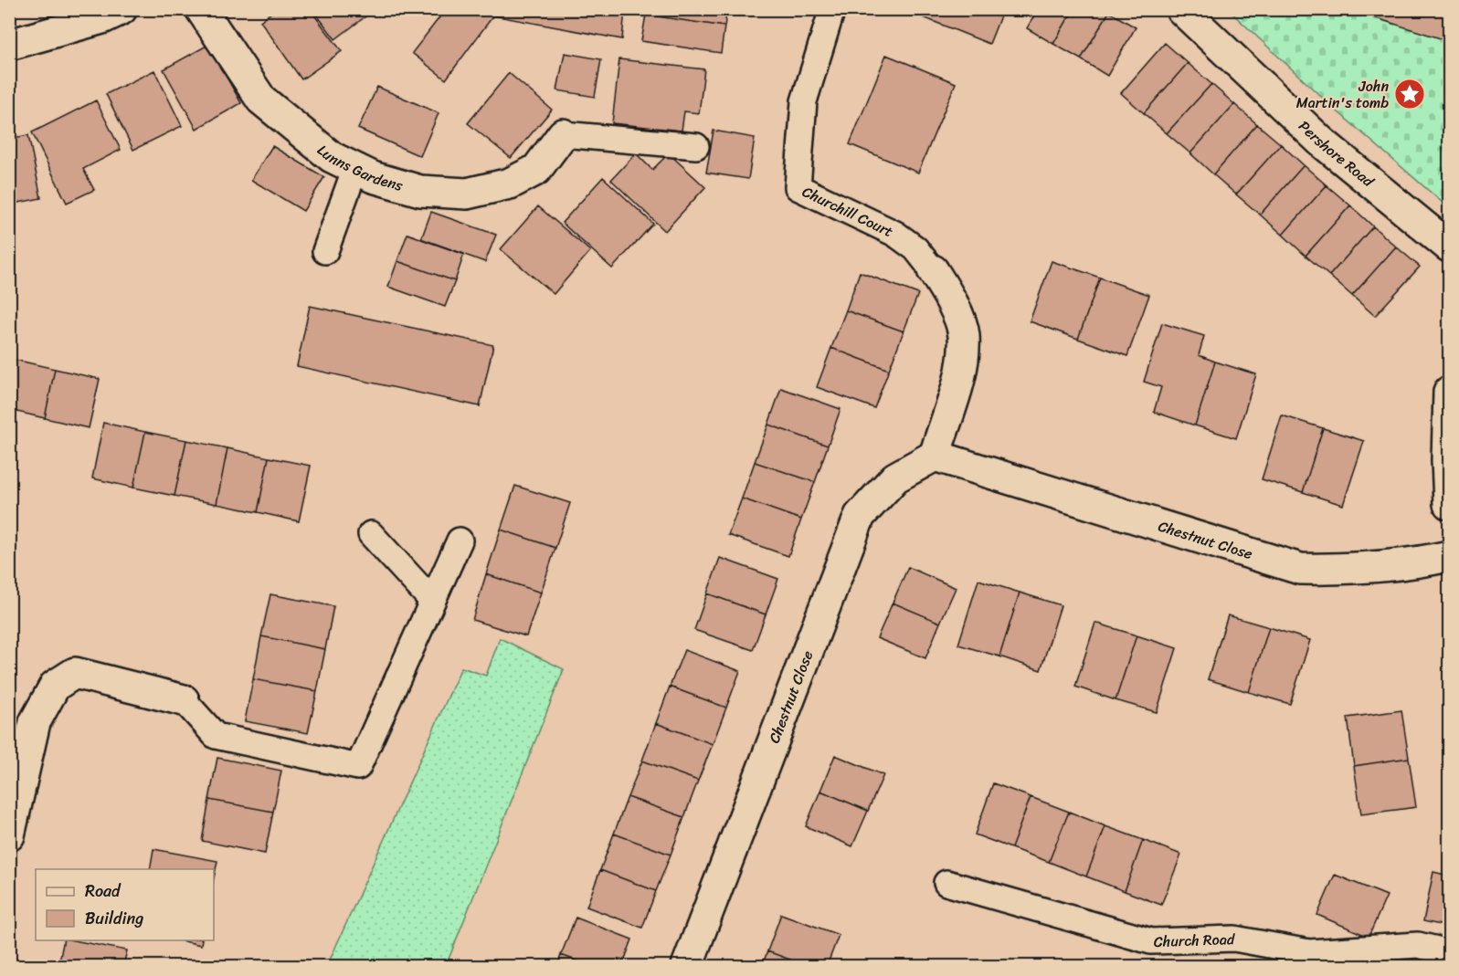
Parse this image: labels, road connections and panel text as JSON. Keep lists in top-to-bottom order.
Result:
{
  "streets": {
    "street": ["Pershore Road", "Lunns Gardens", "Chestnut Close"],
    "lane": ["Churchill Court", "Church Road"]
  },
  "places": {
    "place": ["John Martin's tomb"]
  },
  "legend": ["Road", "Building"]
}
